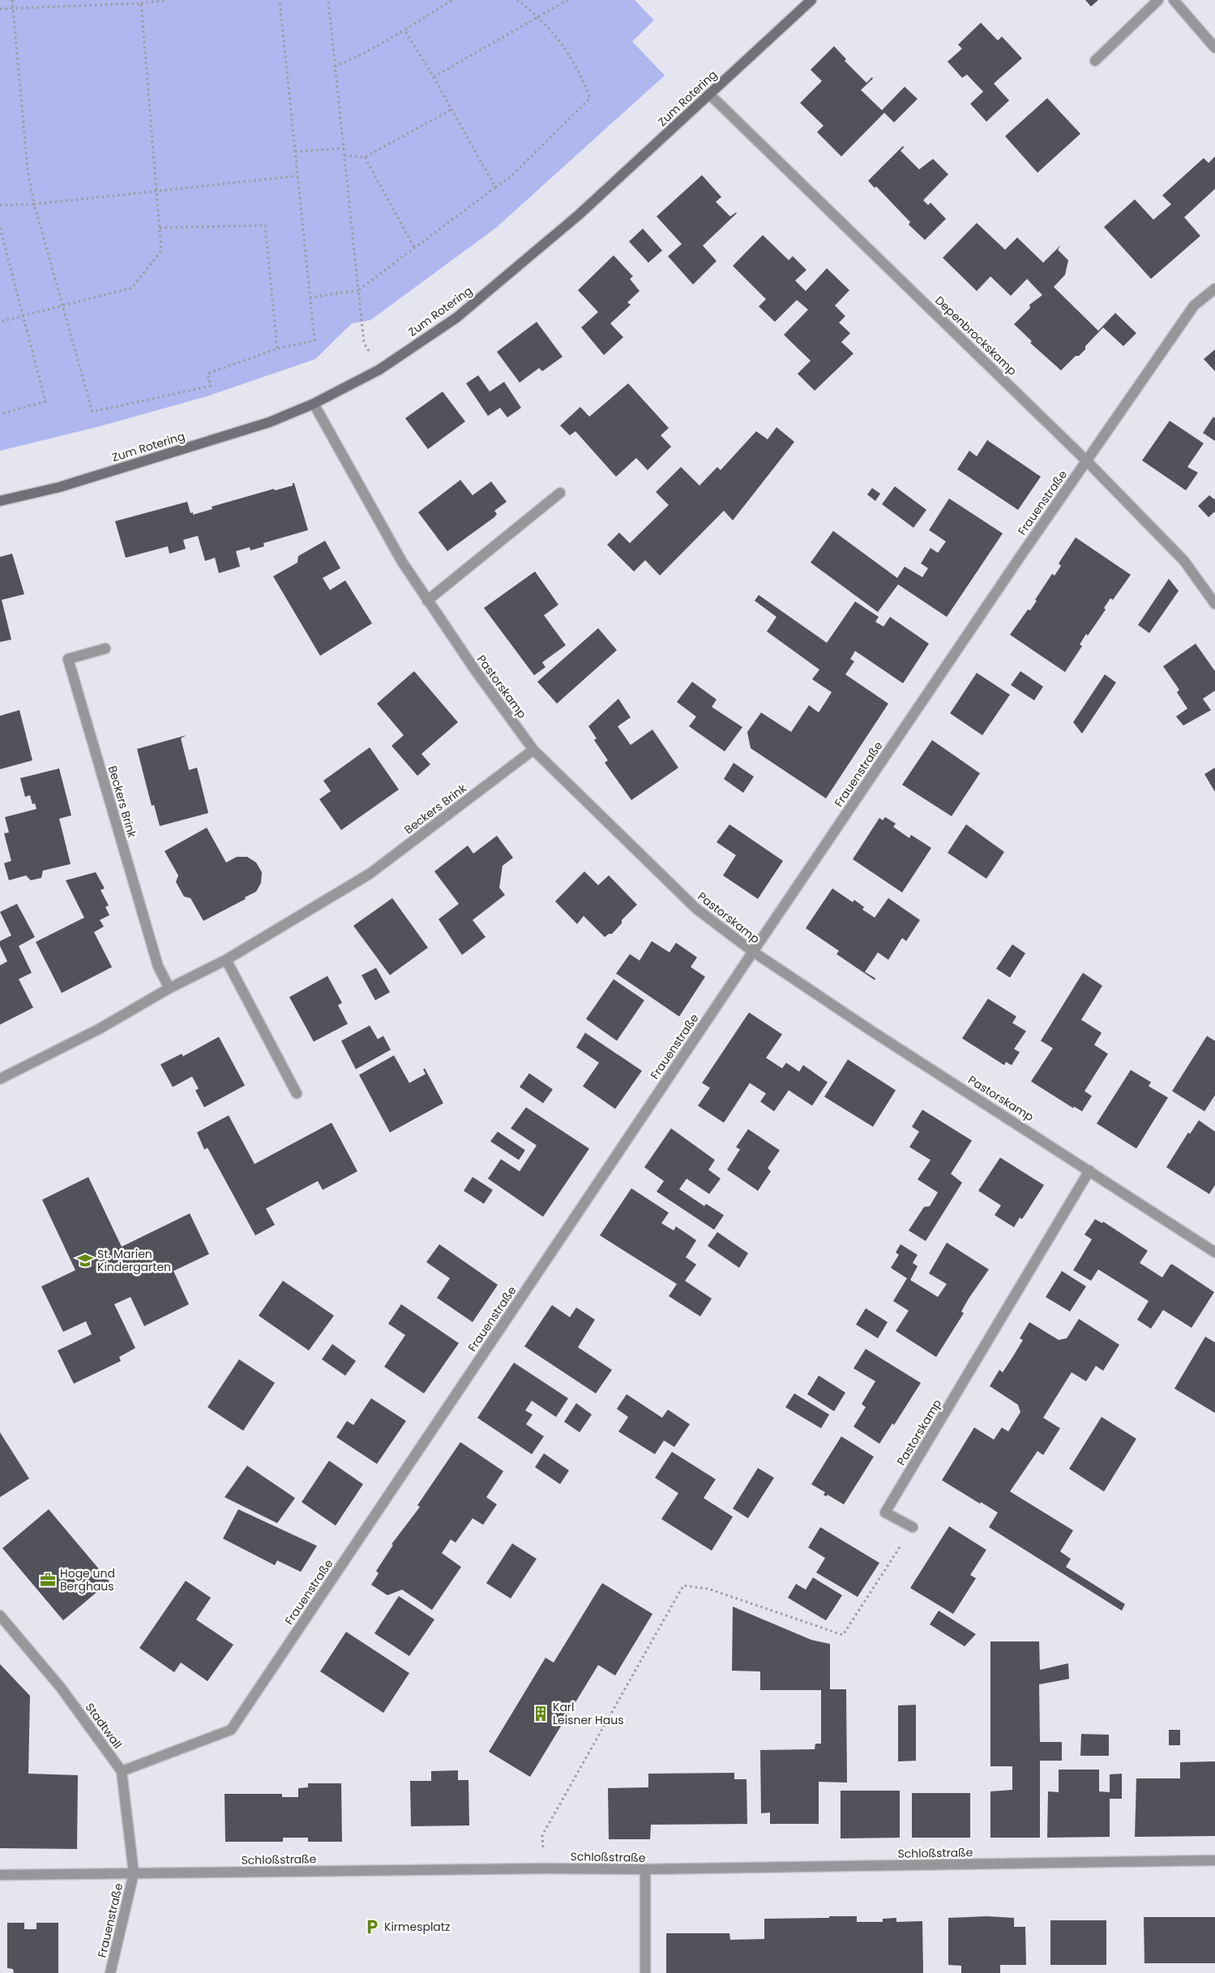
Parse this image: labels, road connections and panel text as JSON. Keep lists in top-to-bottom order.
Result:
{
  "streets": {
    "street": [
      "Zum Rotering",
      "Depenbrockskamp",
      "Frauenstraße",
      "Pastorskamp",
      "Beckers Brink",
      "Stadtwall",
      "Schloßstraße"
    ]
  },
  "crossings": [
    ["Zum Rotering", "Depenbrockskamp"],
    ["Zum Rotering", "Pastorskamp"],
    ["Depenbrockskamp", "Frauenstraße"],
    ["Frauenstraße", "Pastorskamp"],
    ["Frauenstraße", "Stadtwall"],
    ["Frauenstraße", "Schloßstraße"],
    ["Pastorskamp", "Beckers Brink"],
    ["Stadtwall", "Schloßstraße"]
  ],
  "places": {
    "school or university": ["St. Marien Kindergarten"],
    "office": ["Hoge und Berghaus"],
    "building": ["Karl Leisner Haus"],
    "parking": ["Kirmesplatz"]
  }
}
